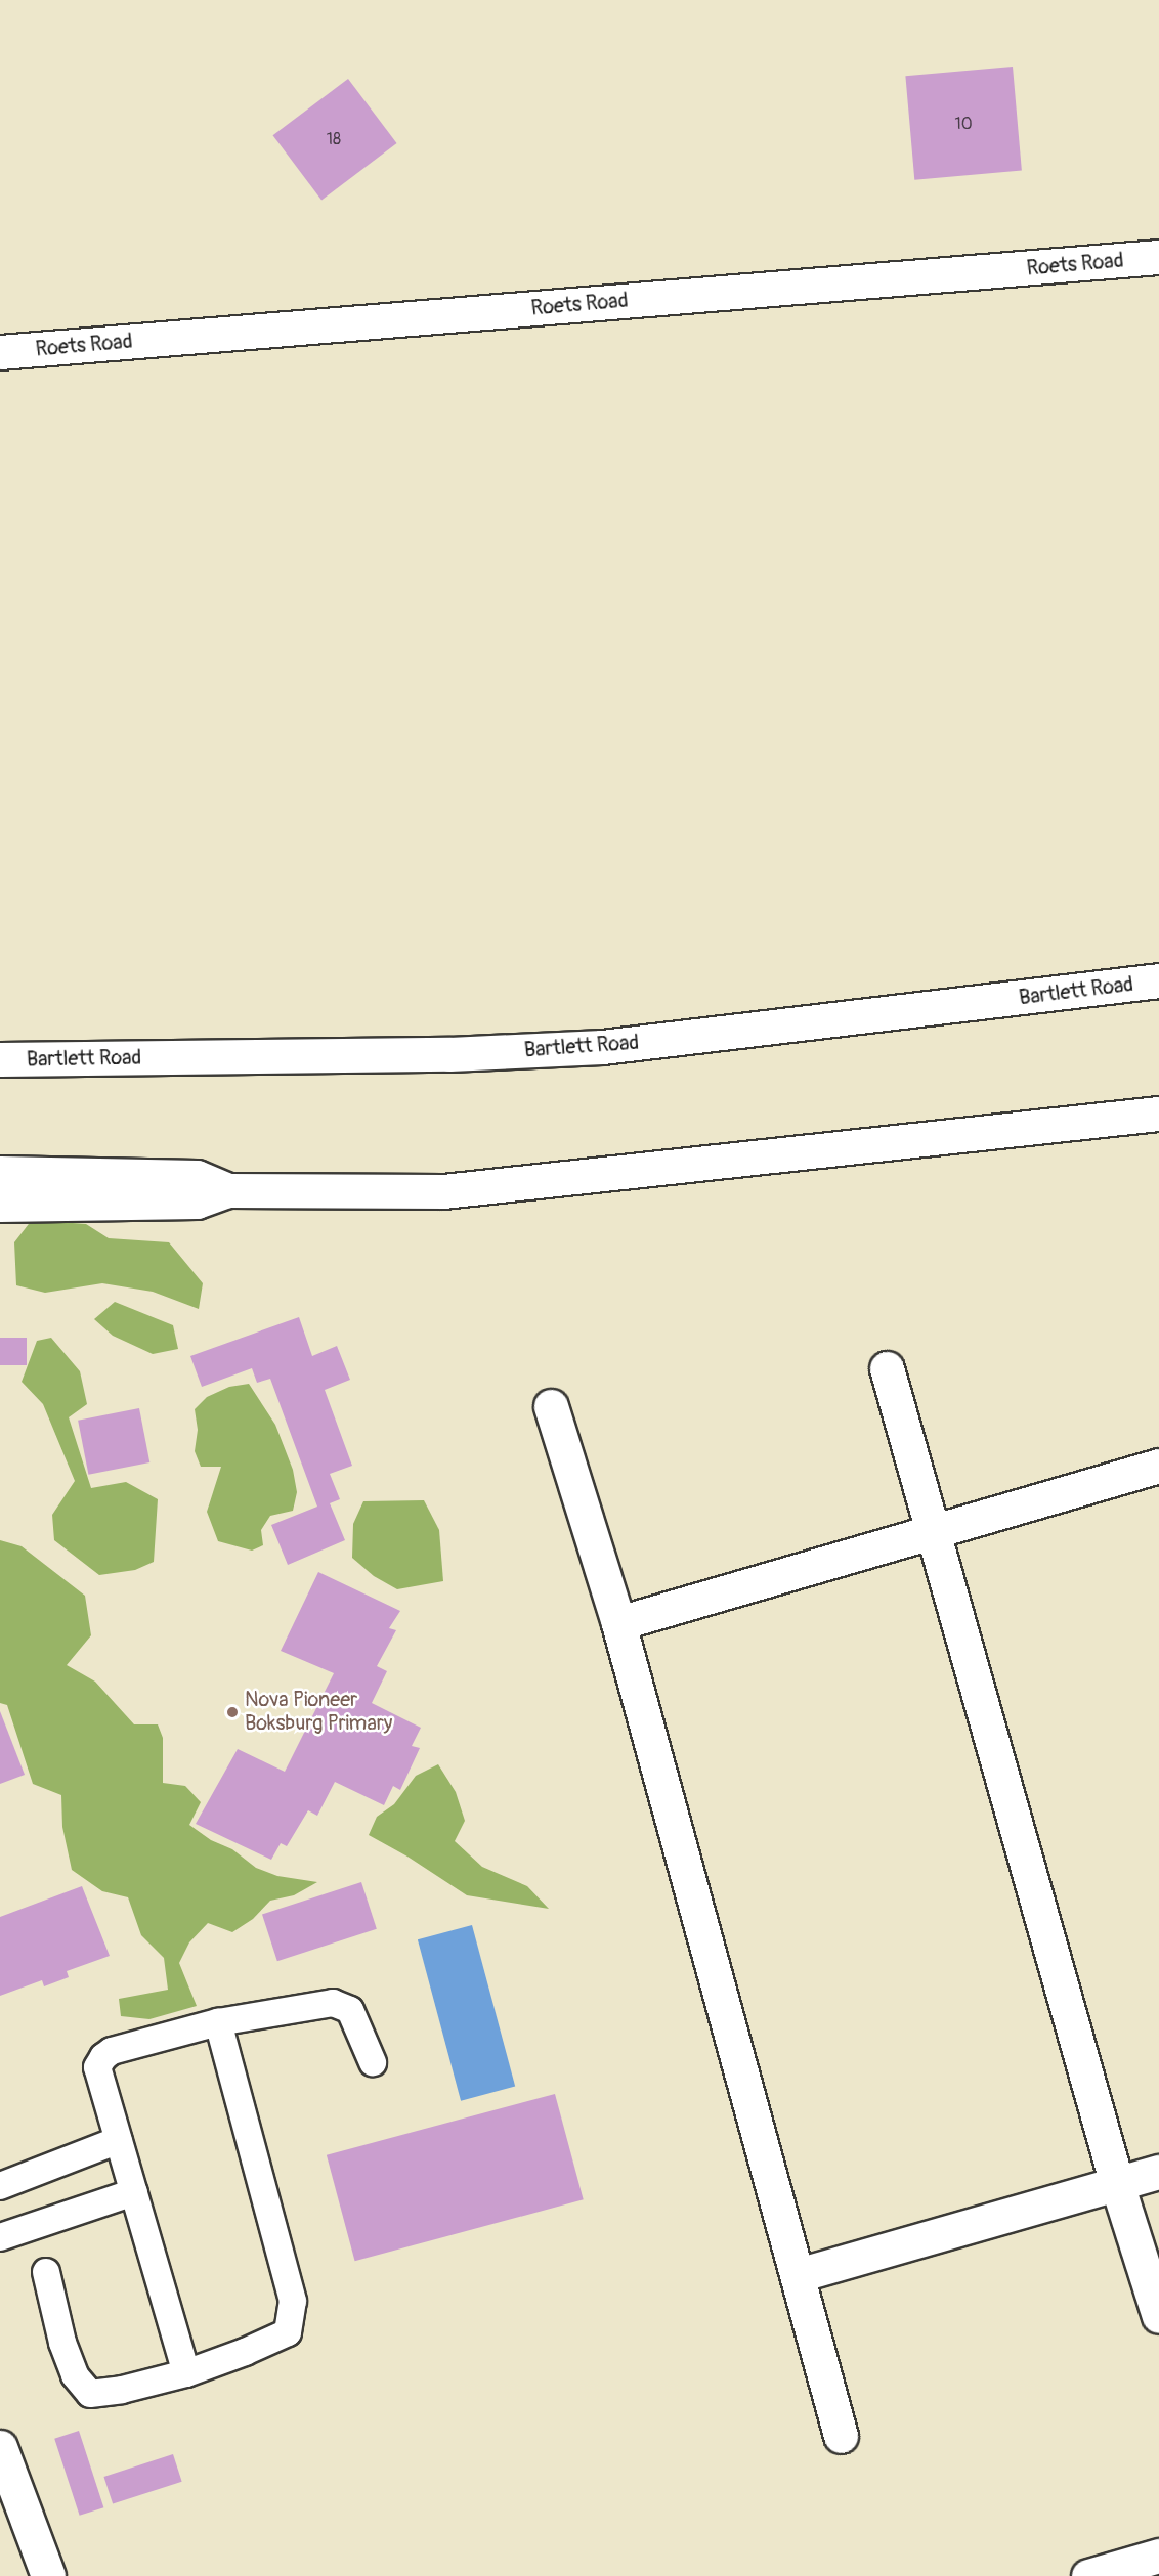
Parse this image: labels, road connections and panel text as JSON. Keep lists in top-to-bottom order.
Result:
{
  "streets": {
    "street": ["Roets Road", "Bartlett Road"]
  },
  "places": ["Nova Pioneer Boksburg Primary"],
  "house_numbers": ["10", "18"]
}
